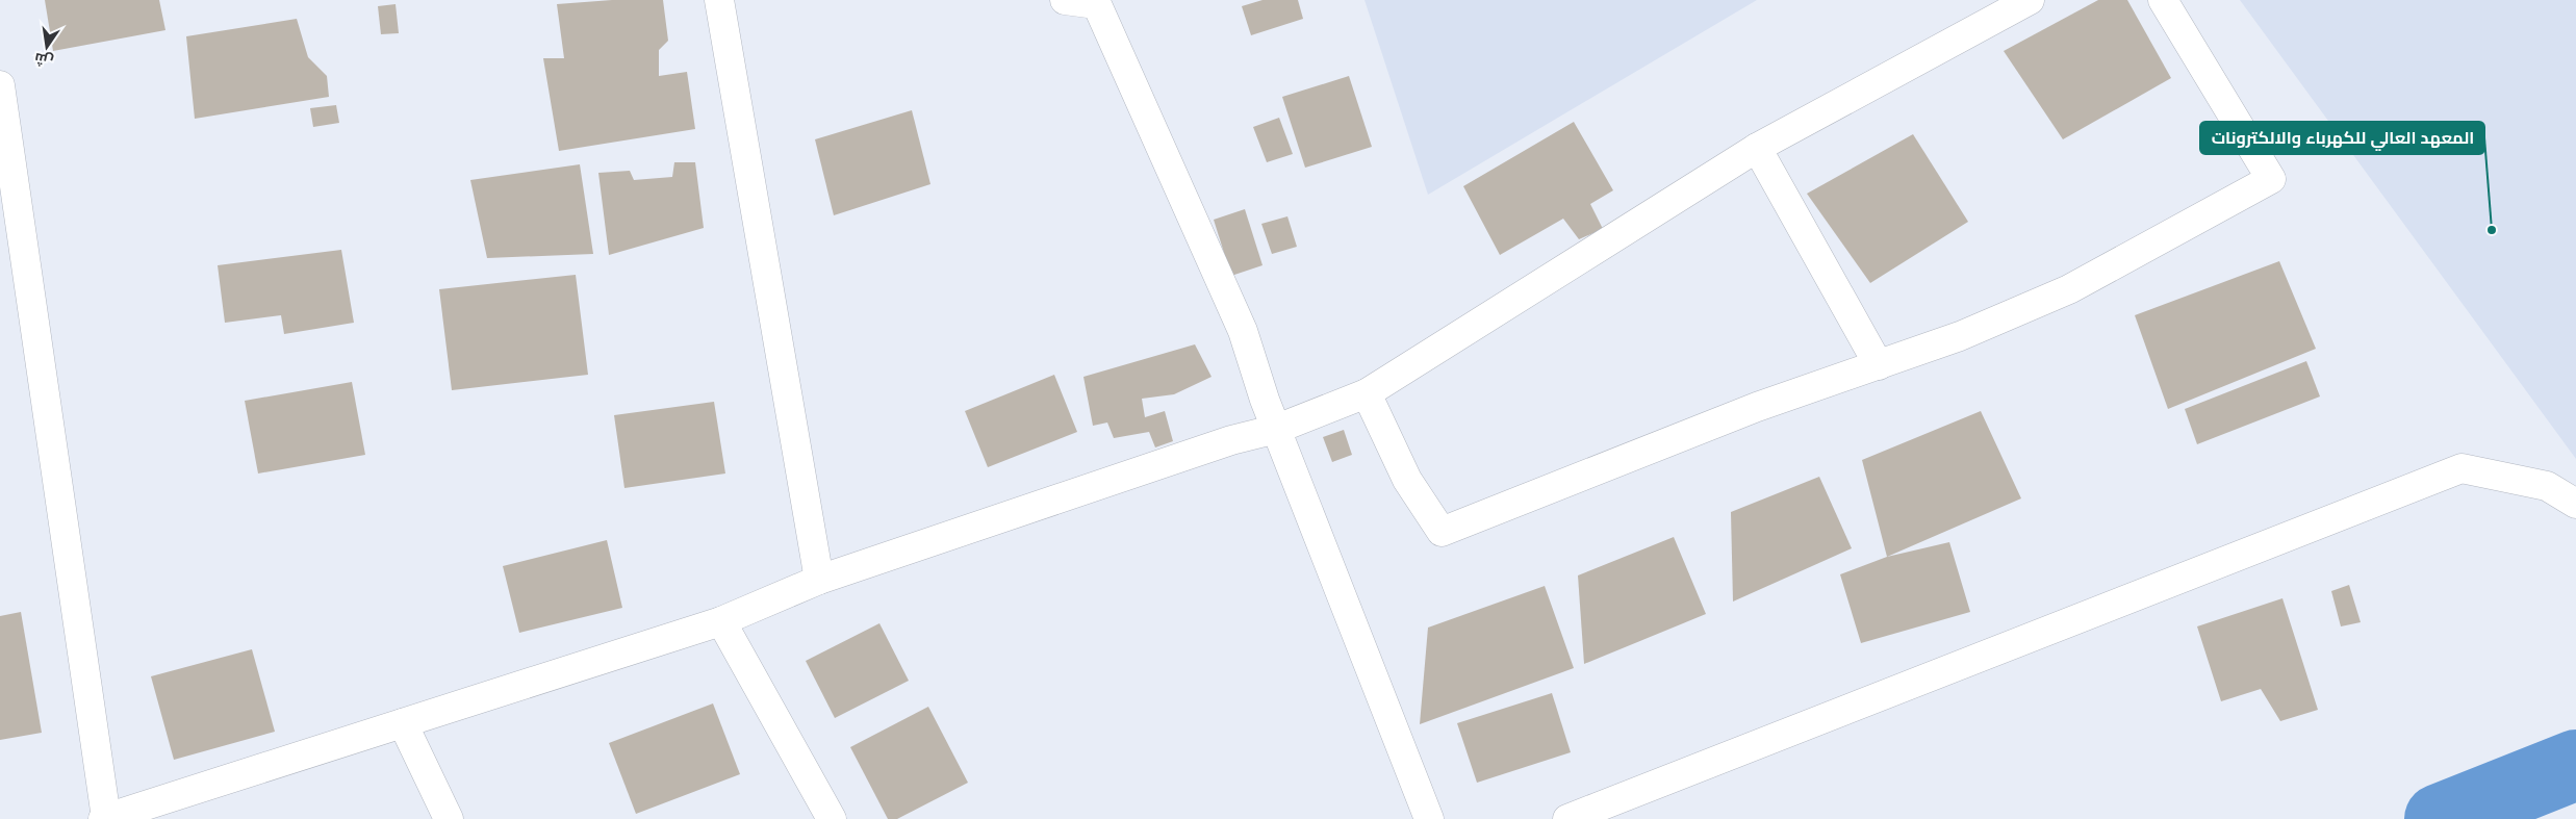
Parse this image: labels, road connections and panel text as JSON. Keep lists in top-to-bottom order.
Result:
{
  "places": ["المعهد العالي للكهرباء والالكترونات"],
  "north": "bottom"
}
